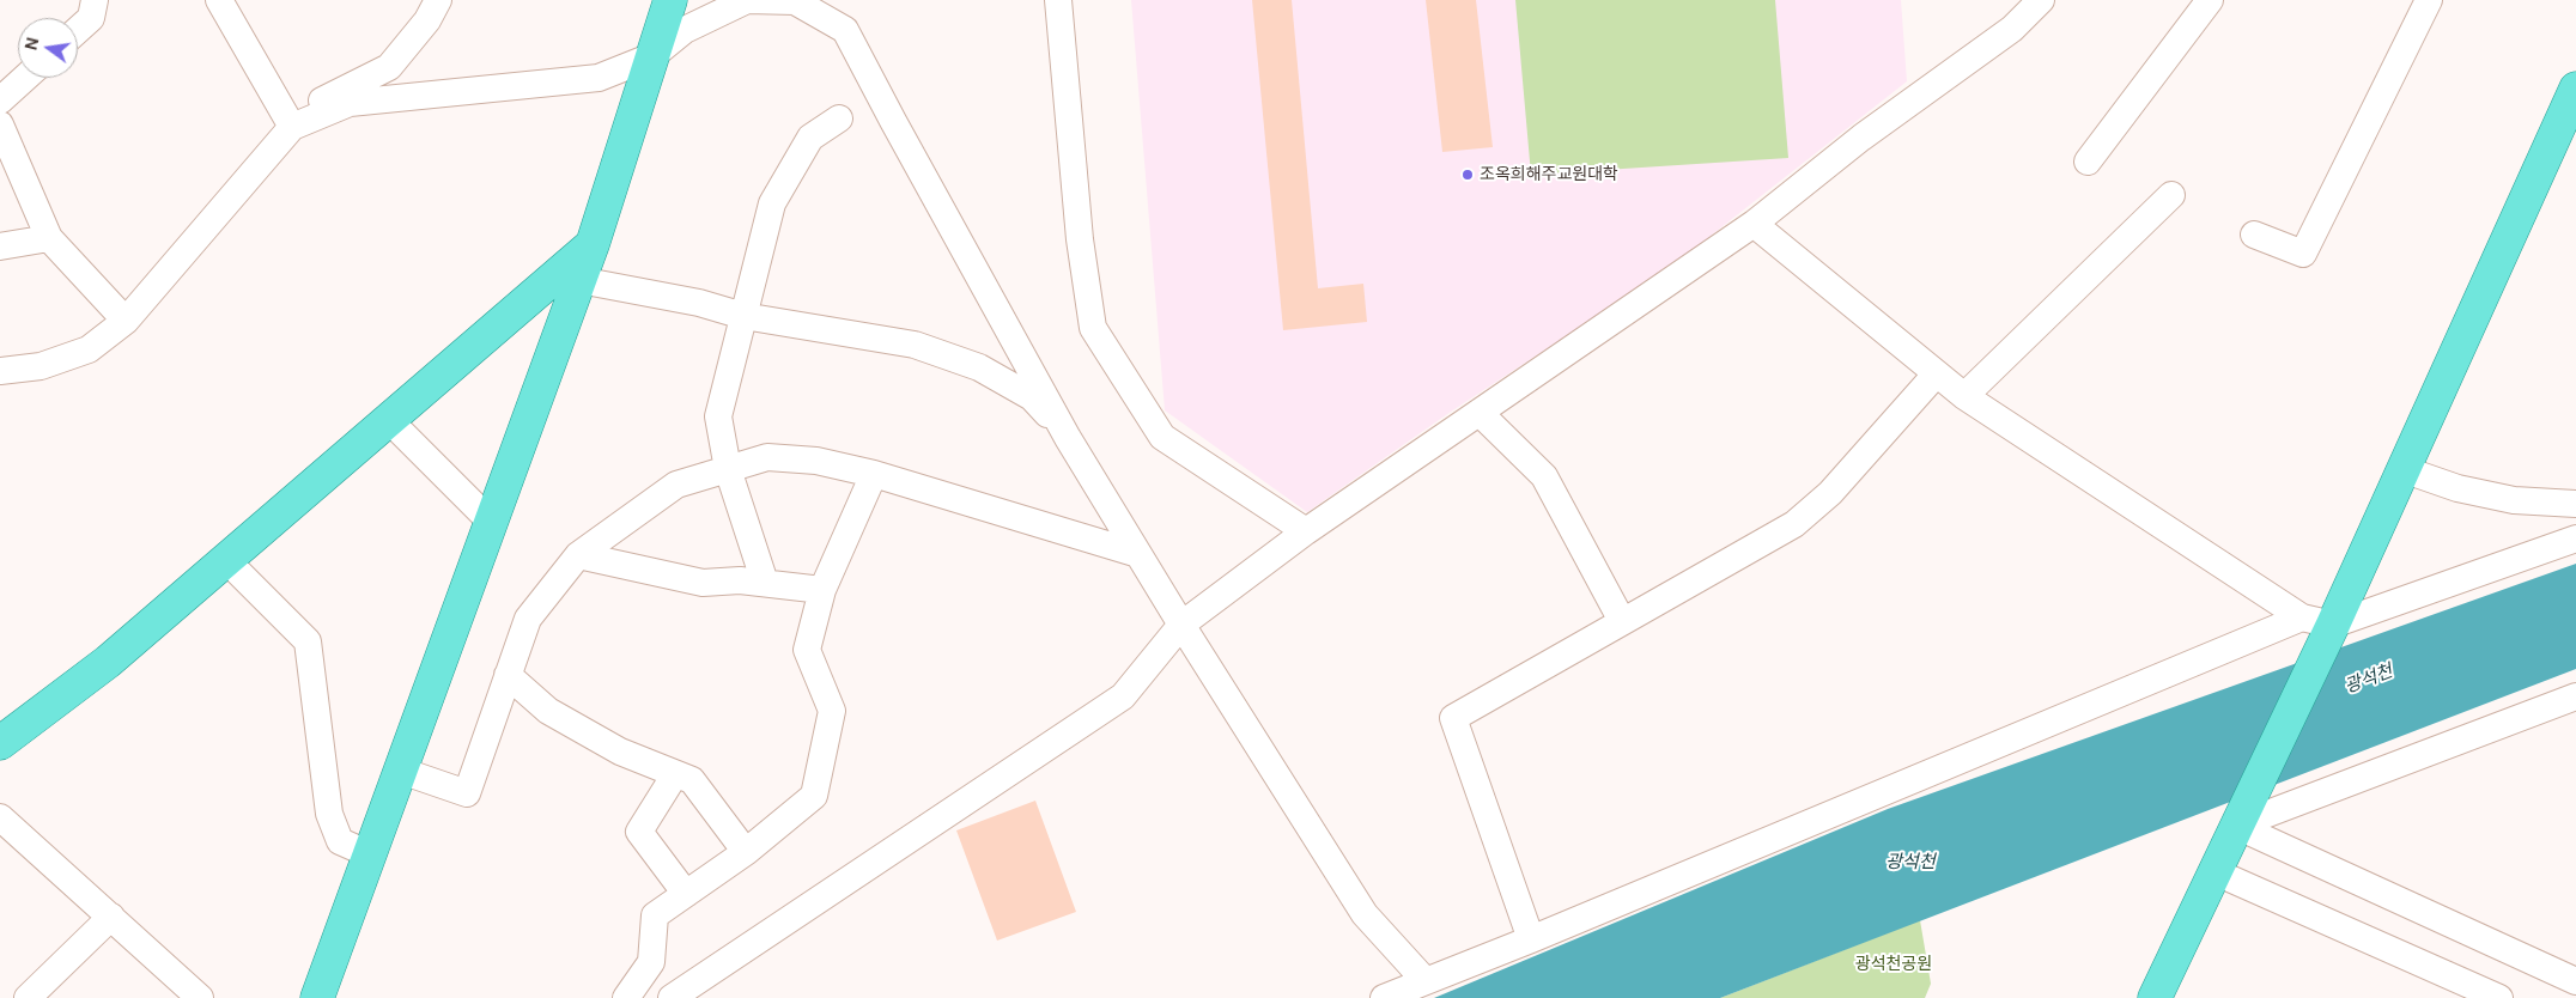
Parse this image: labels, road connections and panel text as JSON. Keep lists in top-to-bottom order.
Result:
{
  "water": ["광석천"],
  "parks": ["광석천공원"],
  "places": ["조옥희해주교원대학"],
  "north": "left"
}
